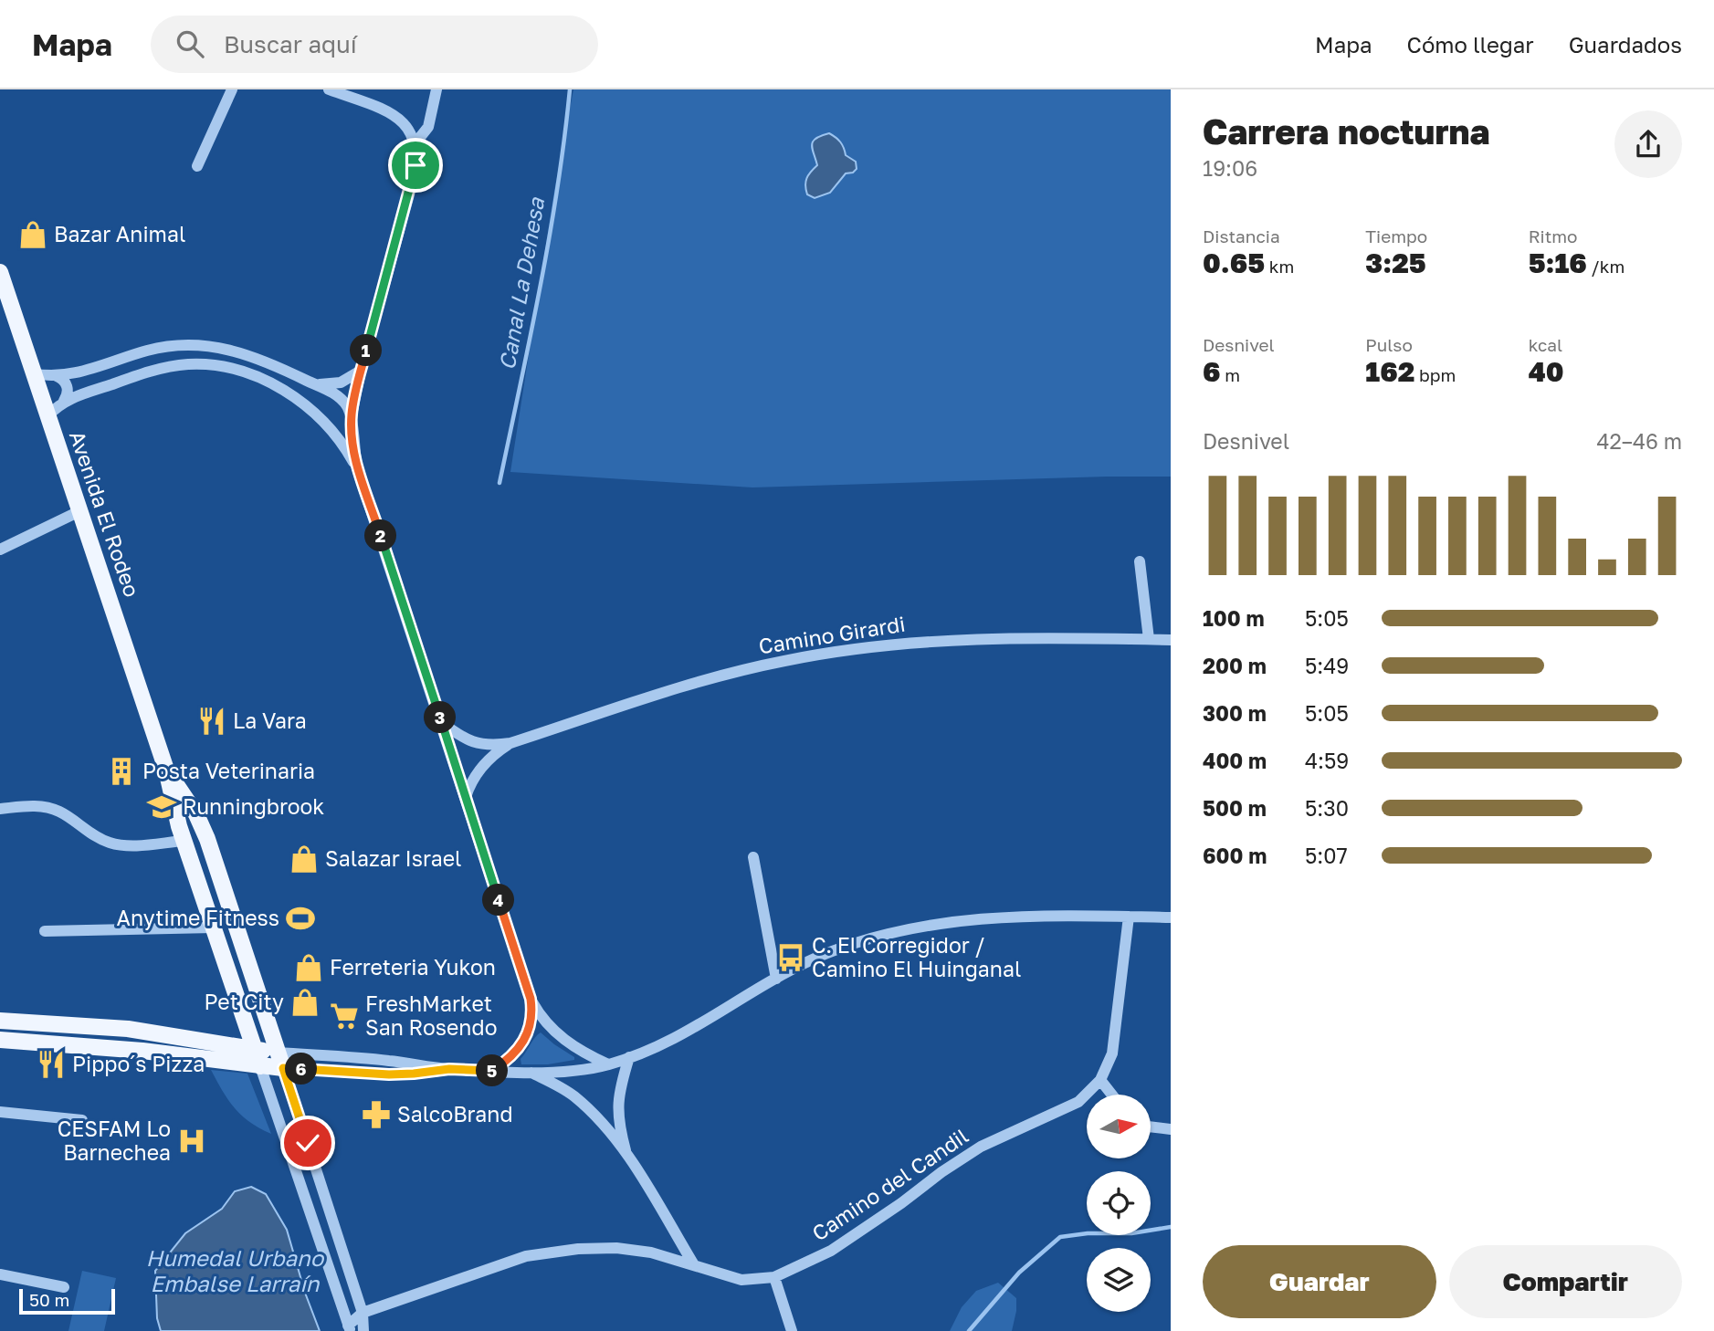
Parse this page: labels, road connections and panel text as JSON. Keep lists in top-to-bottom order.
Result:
{
  "streets": {
    "main road": ["Avenida El Rodeo"],
    "street": ["Camino Girardi", "Camino del Candil"]
  },
  "crossings": [
    ["Avenida El Rodeo", "Camino del Candil"]
  ],
  "water": ["Canal La Dehesa", "Humedal Urbano Embalse Larraín"],
  "places": {
    "shop": [
      "Bazar Animal",
      "Salazar Israel",
      "Ferreteria Yukon",
      "Pet City"
    ],
    "restaurant": ["La Vara", "Pippo´s Pizza"],
    "building": ["Posta Veterinaria"],
    "school or university": ["Runningbrook"],
    "sports": ["Anytime Fitness"],
    "bus stop": ["C. El Corregidor / Camino El Huinganal"],
    "supermarket": ["FreshMarket San Rosendo"],
    "pharmacy": ["SalcoBrand"],
    "hospital": ["CESFAM Lo Barnechea"]
  },
  "scale_bar": "50 m",
  "north": "right",
  "page": {
    "header": "Mapa",
    "search": "Buscar aquí",
    "nav": ["Mapa", "Cómo llegar", "Guardados"],
    "heading": ["Carrera nocturna", "19:06"],
    "stats": [
      ["Distancia", "0.65 km"],
      ["Tiempo", "3:25"],
      ["Ritmo", "5:16 /km"],
      ["Desnivel", "6 m"],
      ["Pulso", "162 bpm"],
      ["kcal", "40"]
    ],
    "pins": [
      "1",
      "2",
      "3",
      "4",
      "6",
      "5"
    ],
    "chart": ["Desnivel", "42–46 m"],
    "list": [
      {
        "name": "100 m",
        "note": "5:05"
      },
      {
        "name": "200 m",
        "note": "5:49"
      },
      {
        "name": "300 m",
        "note": "5:05"
      },
      {
        "name": "400 m",
        "note": "4:59"
      },
      {
        "name": "500 m",
        "note": "5:30"
      },
      {
        "name": "600 m",
        "note": "5:07"
      }
    ],
    "buttons": ["Guardar", "Compartir"],
    "scale": "50 m"
  }
}
